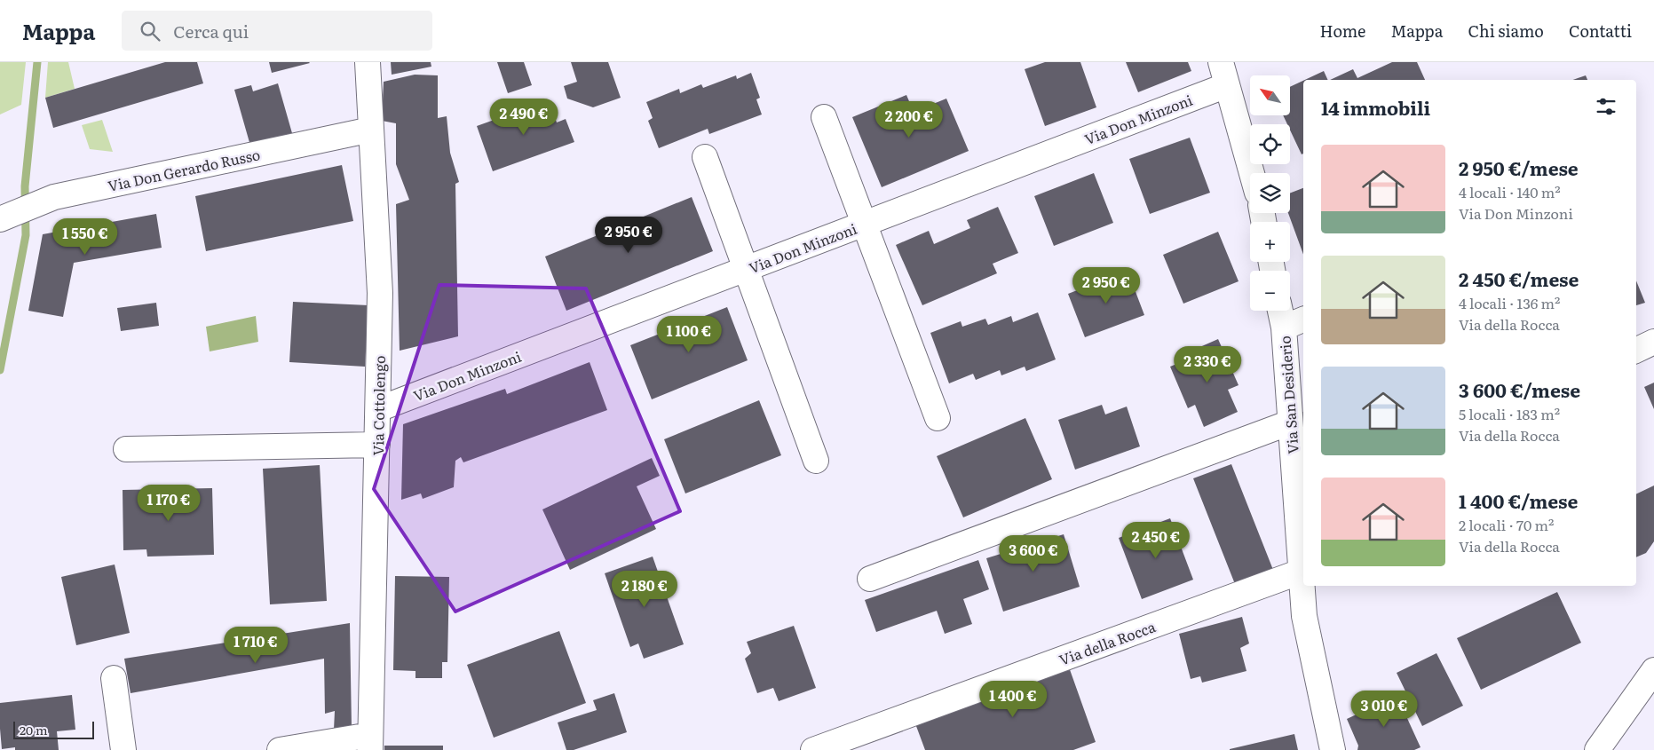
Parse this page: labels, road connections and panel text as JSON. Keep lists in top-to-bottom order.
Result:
{
  "streets": {
    "street": [
      "Via Don Minzoni",
      "Via Don Gerardo Russo",
      "Via San Desiderio",
      "Via Cottolengo",
      "Via della Rocca"
    ]
  },
  "crossings": [
    ["Via Don Minzoni", "Via Cottolengo"],
    ["Via Don Gerardo Russo", "Via Cottolengo"],
    ["Via San Desiderio", "Via della Rocca"]
  ],
  "scale_bar": "20 m",
  "north": "top left",
  "page": {
    "header": "Mappa",
    "search": "Cerca qui",
    "nav": [
      "Home",
      "Mappa",
      "Chi siamo",
      "Contatti"
    ],
    "map_buttons": ["+", "−"],
    "heading": "14 immobili",
    "price": [
      "2 490 €",
      "2 200 €",
      "2 950 €",
      "1 550 €",
      "2 950 €",
      "1 100 €",
      "2 330 €",
      "1 170 €",
      "2 450 €",
      "3 600 €",
      "2 180 €",
      "1 710 €",
      "1 400 €",
      "3 010 €"
    ],
    "list": [
      {
        "name": "2 950 €/mese",
        "note": "4 locali · 140 m² · Via Don Minzoni"
      },
      {
        "name": "2 450 €/mese",
        "note": "4 locali · 136 m² · Via della Rocca"
      },
      {
        "name": "3 600 €/mese",
        "note": "5 locali · 183 m² · Via della Rocca"
      },
      {
        "name": "1 400 €/mese",
        "note": "2 locali · 70 m² · Via della Rocca"
      }
    ],
    "scale": "20 m"
  }
}
